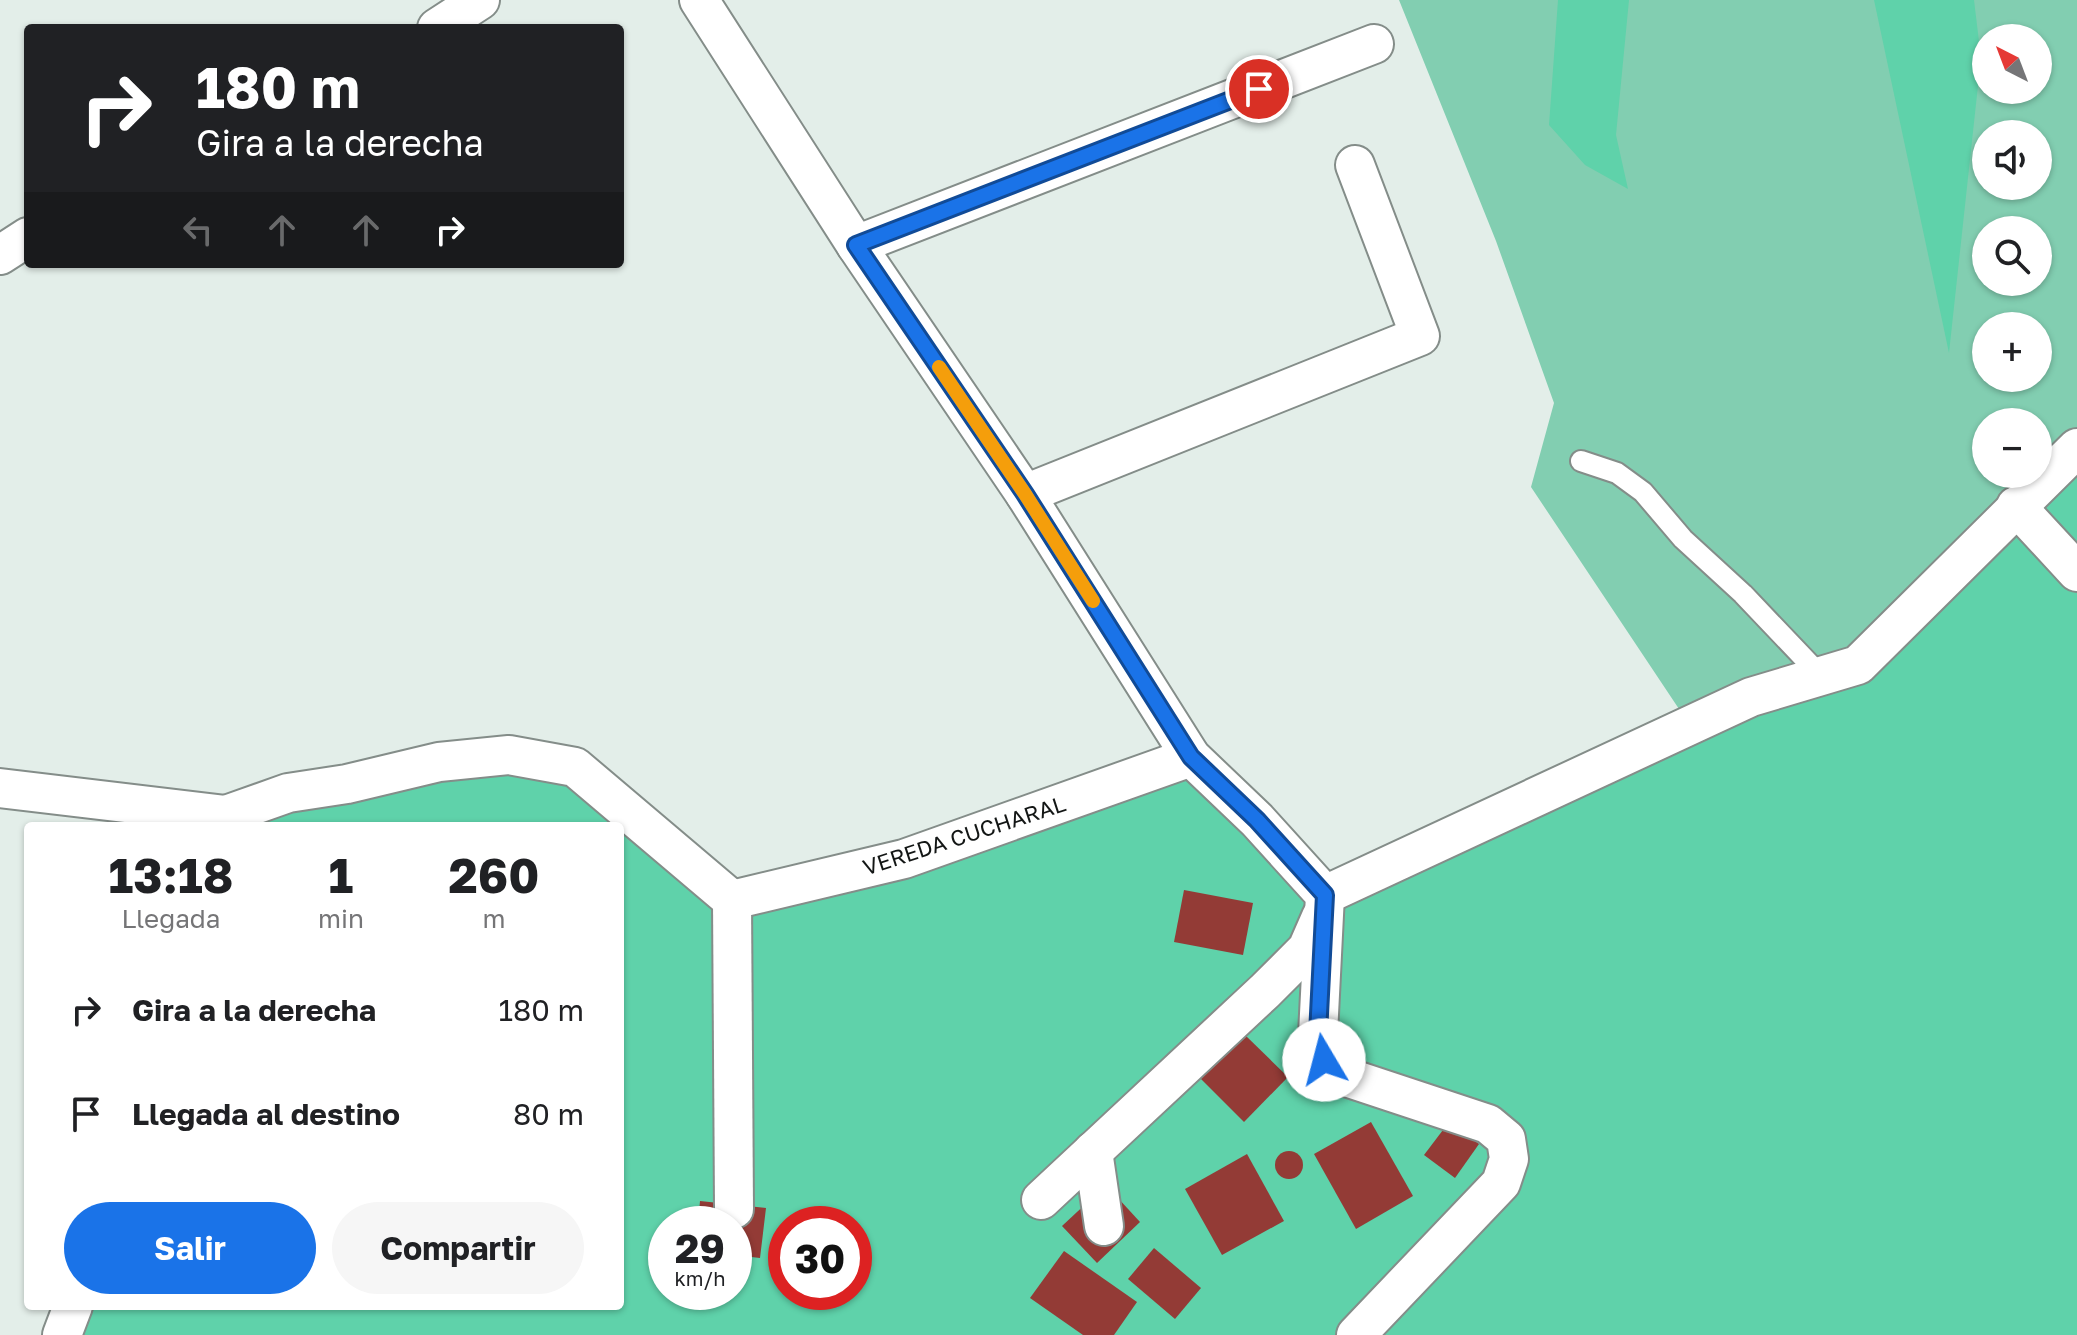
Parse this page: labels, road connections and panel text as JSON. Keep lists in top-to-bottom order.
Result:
{
  "streets": {
    "street": ["VEREDA CUCHARAL"]
  },
  "north": "top left",
  "page": {
    "map_buttons": ["+", "−"],
    "turn": ["180 m", "Gira a la derecha"],
    "eta": [
      "13:18",
      "Llegada",
      "1",
      "min",
      "260",
      "m"
    ],
    "list": [
      {
        "name": "Gira a la derecha",
        "value": "180 m"
      },
      {
        "name": "Llegada al destino",
        "value": "80 m"
      }
    ],
    "buttons": ["Salir", "Compartir"],
    "speed": "29 km/h",
    "limit": "30"
  }
}
